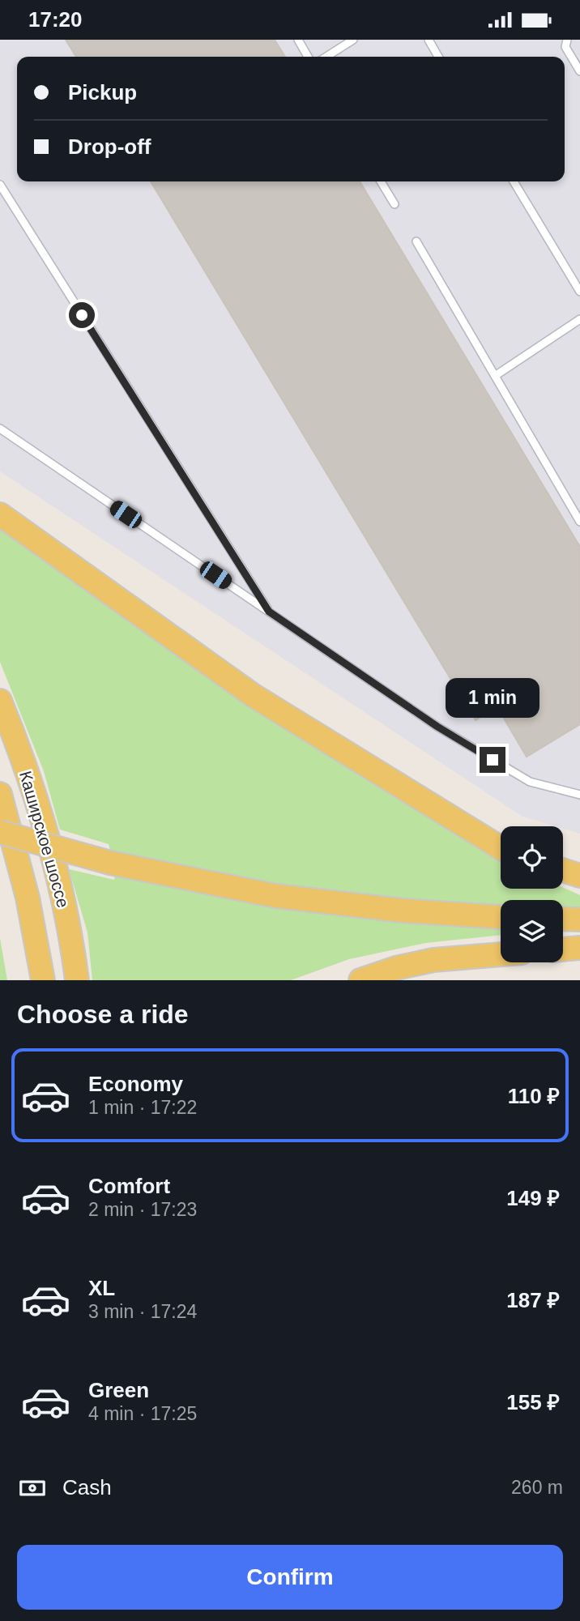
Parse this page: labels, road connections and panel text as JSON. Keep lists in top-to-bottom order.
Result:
{
  "streets": {
    "main road": ["Каширское шоссе"]
  },
  "page": {
    "status": "17:20",
    "banner": ["Pickup", "Drop-off"],
    "bubble": "1 min",
    "heading": "Choose a ride",
    "list": [
      {
        "name": "Economy",
        "note": "1 min · 17:22",
        "value": "110 ₽"
      },
      {
        "name": "Comfort",
        "note": "2 min · 17:23",
        "value": "149 ₽"
      },
      {
        "name": "XL",
        "note": "3 min · 17:24",
        "value": "187 ₽"
      },
      {
        "name": "Green",
        "note": "4 min · 17:25",
        "value": "155 ₽"
      }
    ],
    "pay": ["Cash", "260 m"],
    "buttons": "Confirm"
  }
}
